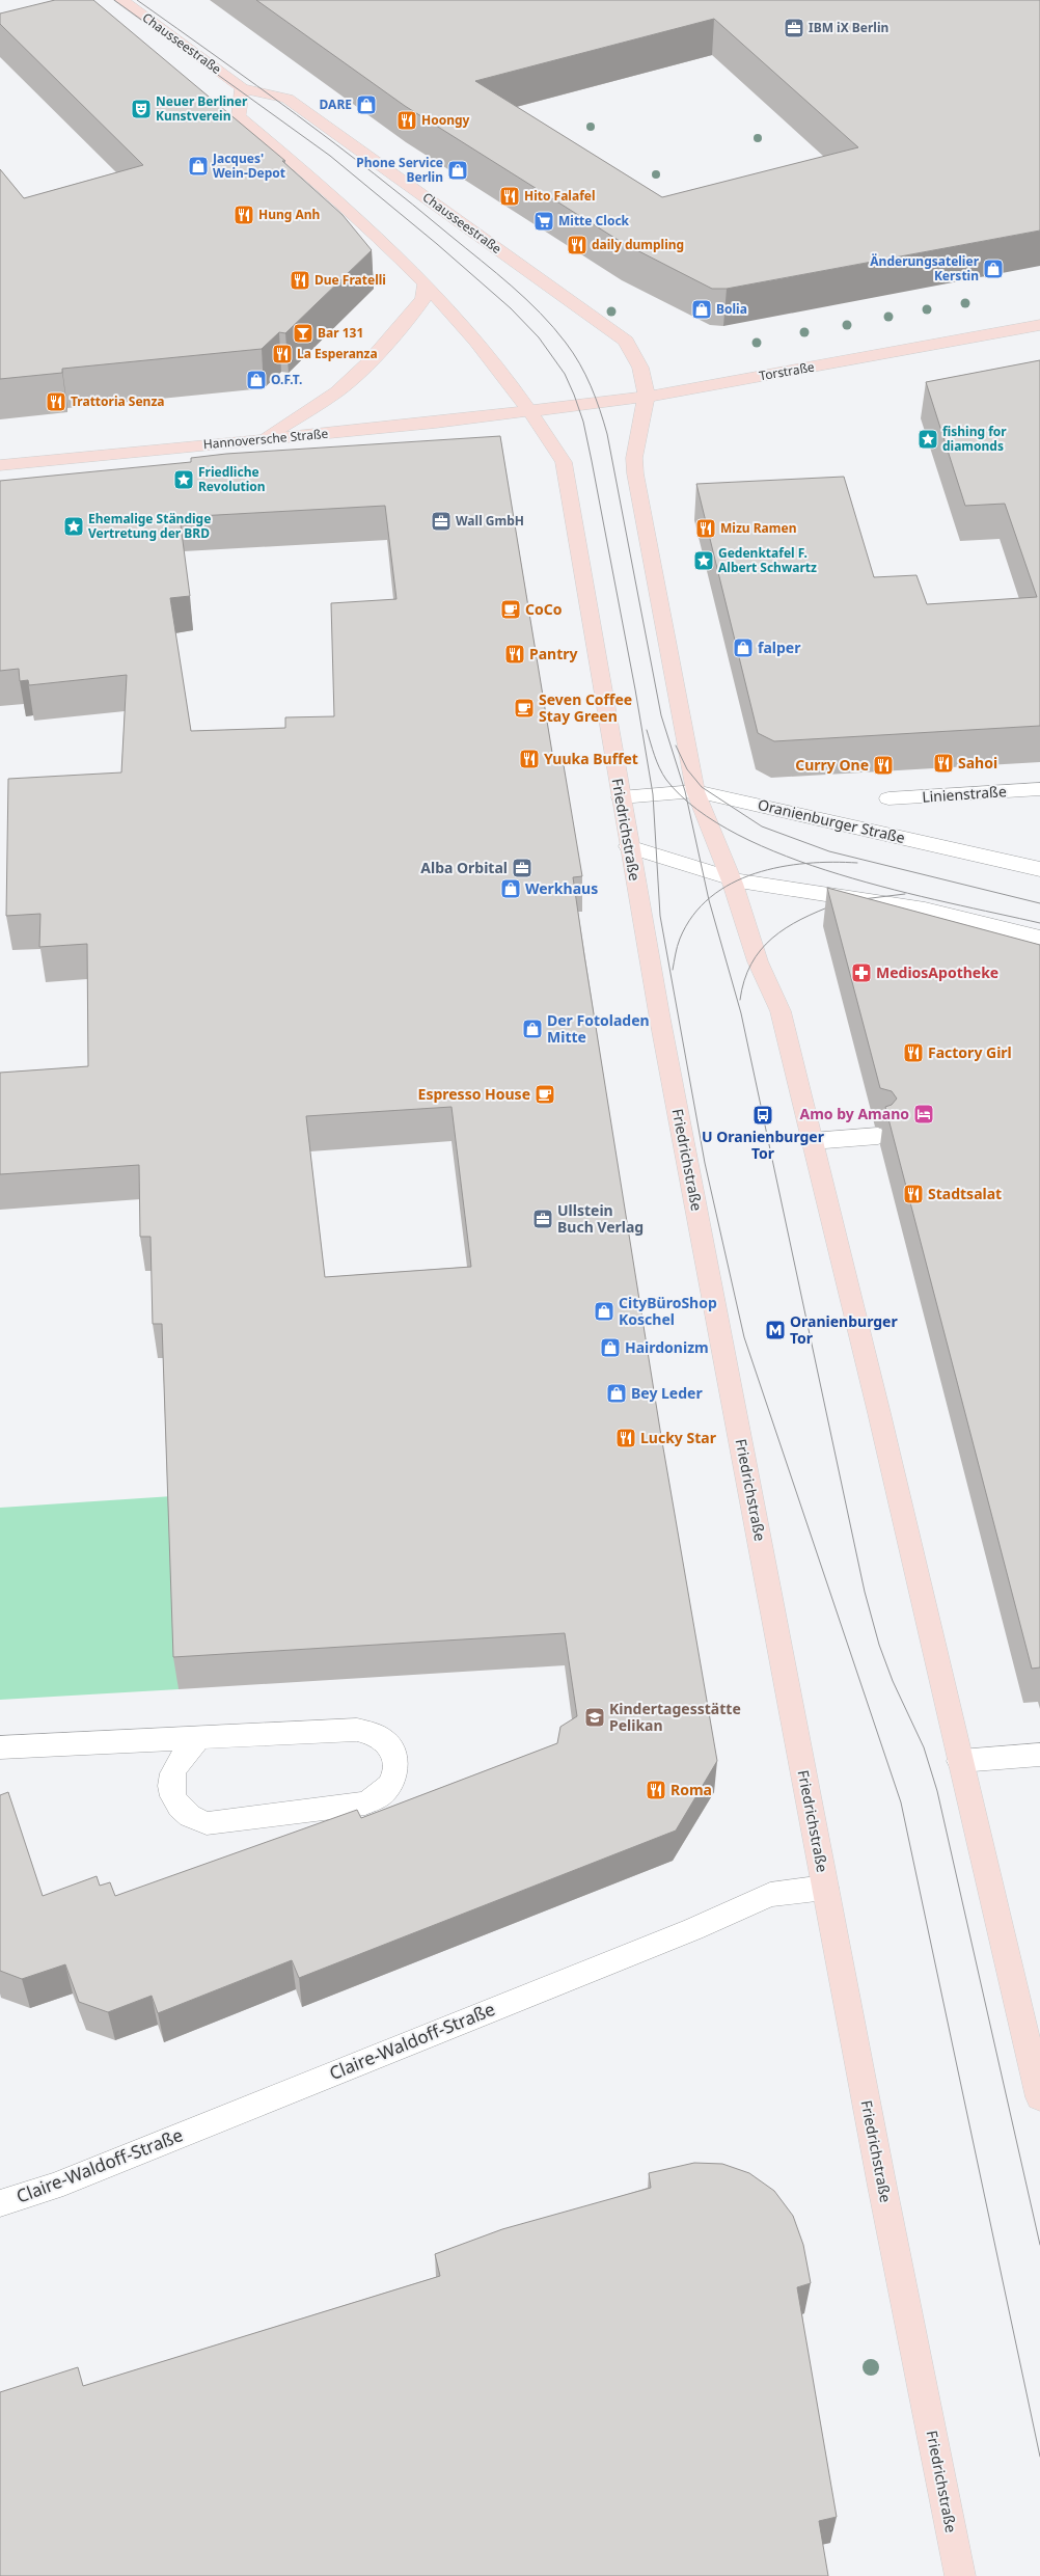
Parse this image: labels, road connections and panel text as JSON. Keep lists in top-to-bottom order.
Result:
{
  "streets": {
    "main road": [
      "Chausseestraße",
      "Torstraße",
      "Hannoversche Straße",
      "Friedrichstraße"
    ],
    "street": ["Linienstraße", "Oranienburger Straße", "Claire-Waldoff-Straße"]
  },
  "crossings": [
    ["Chausseestraße", "Torstraße"],
    ["Torstraße", "Hannoversche Straße"],
    ["Torstraße", "Friedrichstraße"],
    ["Hannoversche Straße", "Friedrichstraße"],
    ["Oranienburger Straße", "Friedrichstraße"],
    ["Friedrichstraße", "Claire-Waldoff-Straße"]
  ],
  "places": {
    "office": [
      "IBM iX Berlin",
      "Wall GmbH",
      "Alba Orbital",
      "Ullstein Buch Verlag"
    ],
    "shop": [
      "DARE",
      "Jacques' Wein-Depot",
      "Phone Service Berlin",
      "Änderungsatelier Kerstin",
      "Bolia",
      "O.F.T.",
      "falper",
      "Werkhaus",
      "Der Fotoladen Mitte",
      "CityBüroShop Koschel",
      "Hairdonizm",
      "Bey Leder"
    ],
    "theatre": ["Neuer Berliner Kunstverein"],
    "restaurant": [
      "Hoongy",
      "Hito Falafel",
      "Hung Anh",
      "daily dumpling",
      "Due Fratelli",
      "La Esperanza",
      "Trattoria Senza",
      "Mizu Ramen",
      "Pantry",
      "Yuuka Buffet",
      "Sahoi",
      "Curry One",
      "Factory Girl",
      "Stadtsalat",
      "Lucky Star",
      "Roma"
    ],
    "supermarket": ["Mitte Clock"],
    "bar": ["Bar 131"],
    "place": [
      "fishing for diamonds",
      "Friedliche Revolution",
      "Ehemalige Ständige Vertretung der BRD",
      "Gedenktafel F. Albert Schwartz"
    ],
    "cafe": ["CoCo", "Seven Coffee Stay Green", "Espresso House"],
    "pharmacy": ["MediosApotheke"],
    "hotel": ["Amo by Amano"],
    "bus stop": ["U Oranienburger Tor"],
    "metro station": ["Oranienburger Tor"],
    "school or university": ["Kindertagesstätte Pelikan"]
  }
}
